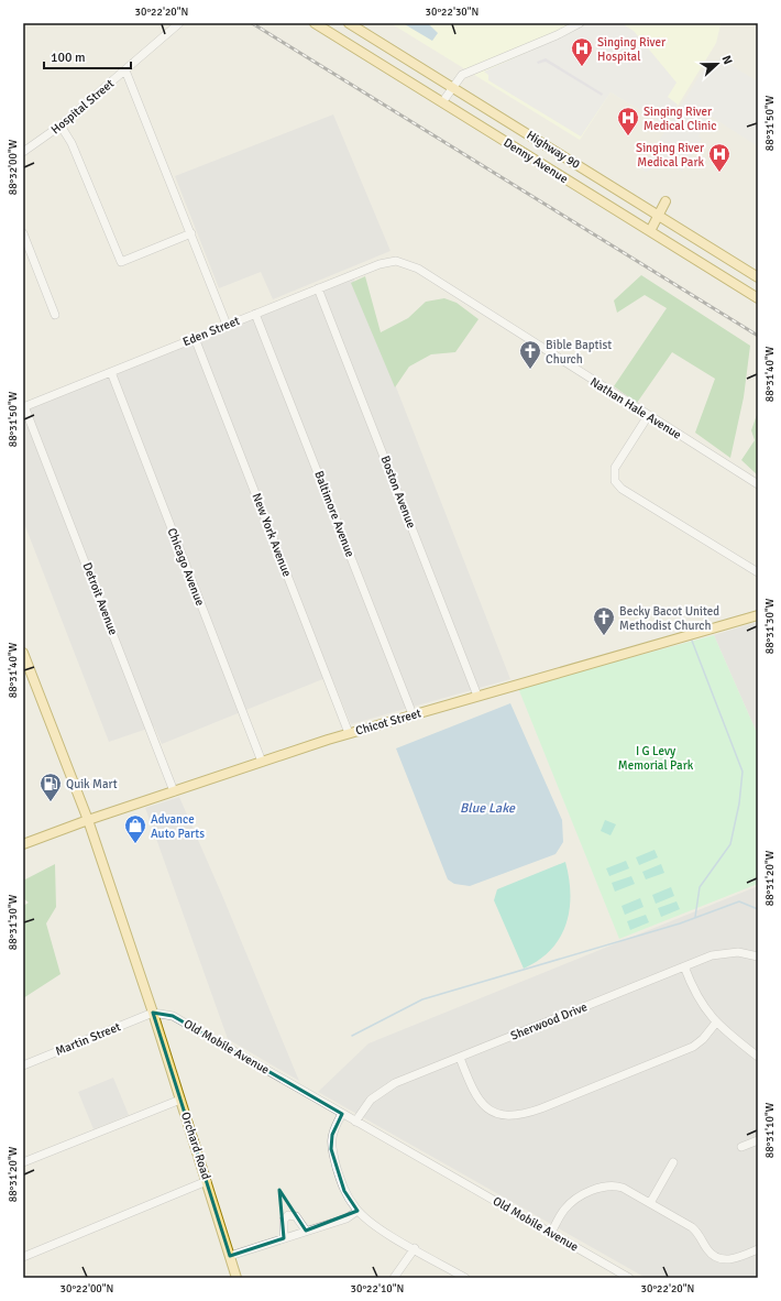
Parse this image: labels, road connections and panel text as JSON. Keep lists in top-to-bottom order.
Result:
{
  "streets": {
    "main road": [
      "Highway 90",
      "Denny Avenue",
      "Chicot Street",
      "Orchard Road"
    ],
    "street": [
      "Hospital Street",
      "Eden Street",
      "Nathan Hale Avenue",
      "Boston Avenue",
      "Baltimore Avenue",
      "New York Avenue",
      "Chicago Avenue",
      "Detroit Avenue",
      "Sherwood Drive",
      "Martin Street",
      "Old Mobile Avenue"
    ]
  },
  "crossings": [
    ["Eden Street", "Nathan Hale Avenue"],
    ["Eden Street", "Boston Avenue"],
    ["Eden Street", "Baltimore Avenue"],
    ["Eden Street", "New York Avenue"],
    ["Eden Street", "Chicago Avenue"],
    ["Eden Street", "Detroit Avenue"],
    ["Boston Avenue", "Chicot Street"],
    ["Baltimore Avenue", "Chicot Street"],
    ["New York Avenue", "Chicot Street"],
    ["Chicago Avenue", "Chicot Street"],
    ["Detroit Avenue", "Chicot Street"],
    ["Sherwood Drive", "Old Mobile Avenue"],
    ["Martin Street", "Old Mobile Avenue"],
    ["Martin Street", "Orchard Road"],
    ["Old Mobile Avenue", "Orchard Road"]
  ],
  "water": ["Blue Lake"],
  "parks": ["I G Levy Memorial Park"],
  "places": {
    "hospital": ["Singing River Hospital", "Singing River Medical Clinic", "Singing River Medical Park"],
    "church": ["Bible Baptist Church", "Becky Bacot United Methodist Church"],
    "fuel station": ["Quik Mart"],
    "shop": ["Advance Auto Parts"]
  },
  "scale_bar": "100 m",
  "north": "right",
  "coordinates": [
    "30°22'20\"N",
    "30°22'30\"N",
    "88°31'50\"W",
    "88°32'00\"W",
    "88°31'40\"W",
    "88°31'30\"W",
    "88°31'20\"W",
    "88°31'10\"W",
    "30°22'00\"N",
    "30°22'10\"N"
  ]
}
